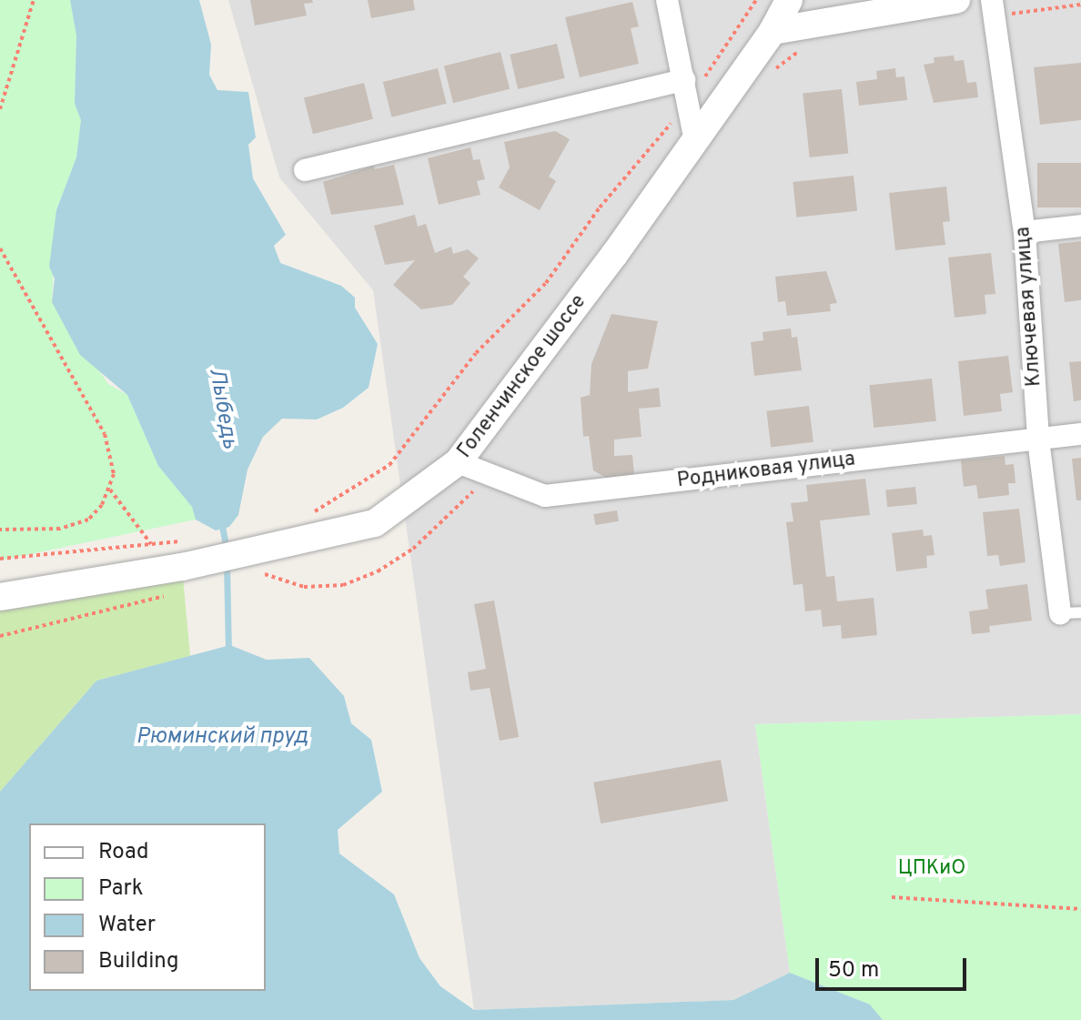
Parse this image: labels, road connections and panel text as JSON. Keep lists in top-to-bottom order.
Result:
{
  "streets": {
    "street": ["Ключевая улица", "Голенчинское шоссе", "Родниковая улица"]
  },
  "crossings": [
    ["Ключевая улица", "Родниковая улица"],
    ["Голенчинское шоссе", "Родниковая улица"]
  ],
  "water": ["Лыбедь", "Рюминский пруд"],
  "parks": ["ЦПКиО"],
  "legend": [
    "Road",
    "Park",
    "Water",
    "Building"
  ],
  "scale_bar": "50 m"
}
